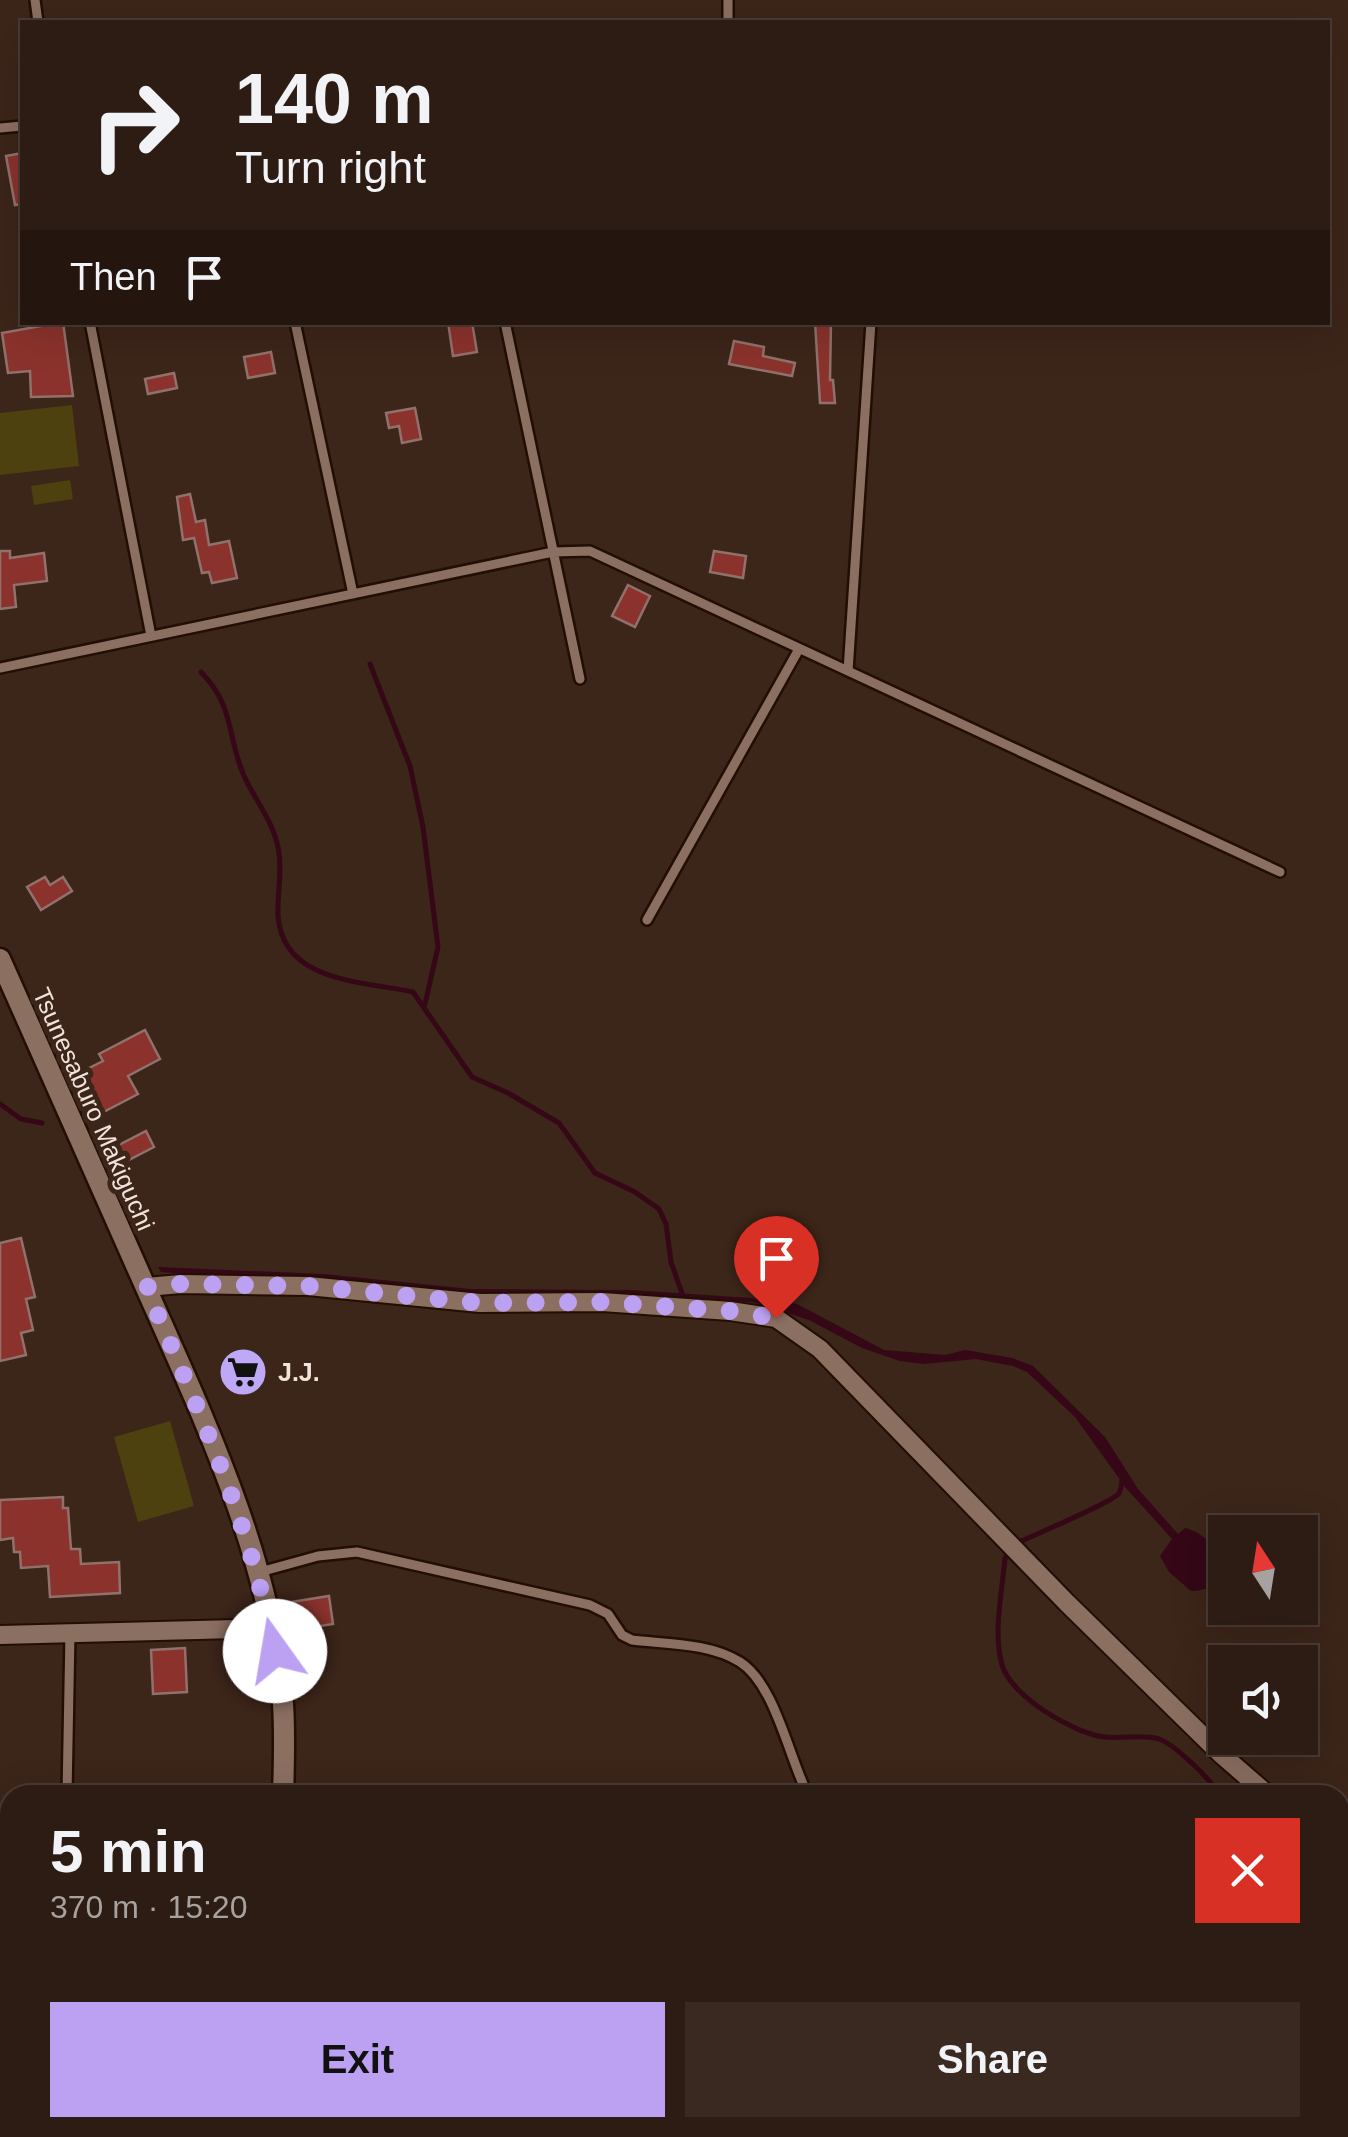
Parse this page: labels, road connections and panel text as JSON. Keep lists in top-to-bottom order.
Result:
{
  "streets": {
    "street": ["Tsunesaburo Makiguchi"]
  },
  "places": {
    "supermarket": ["J.J."]
  },
  "north": "top",
  "page": {
    "turn": ["140 m", "Turn right"],
    "then": "Then",
    "heading": ["5 min", "370 m · 15:20"],
    "buttons": ["Exit", "Share"]
  }
}
